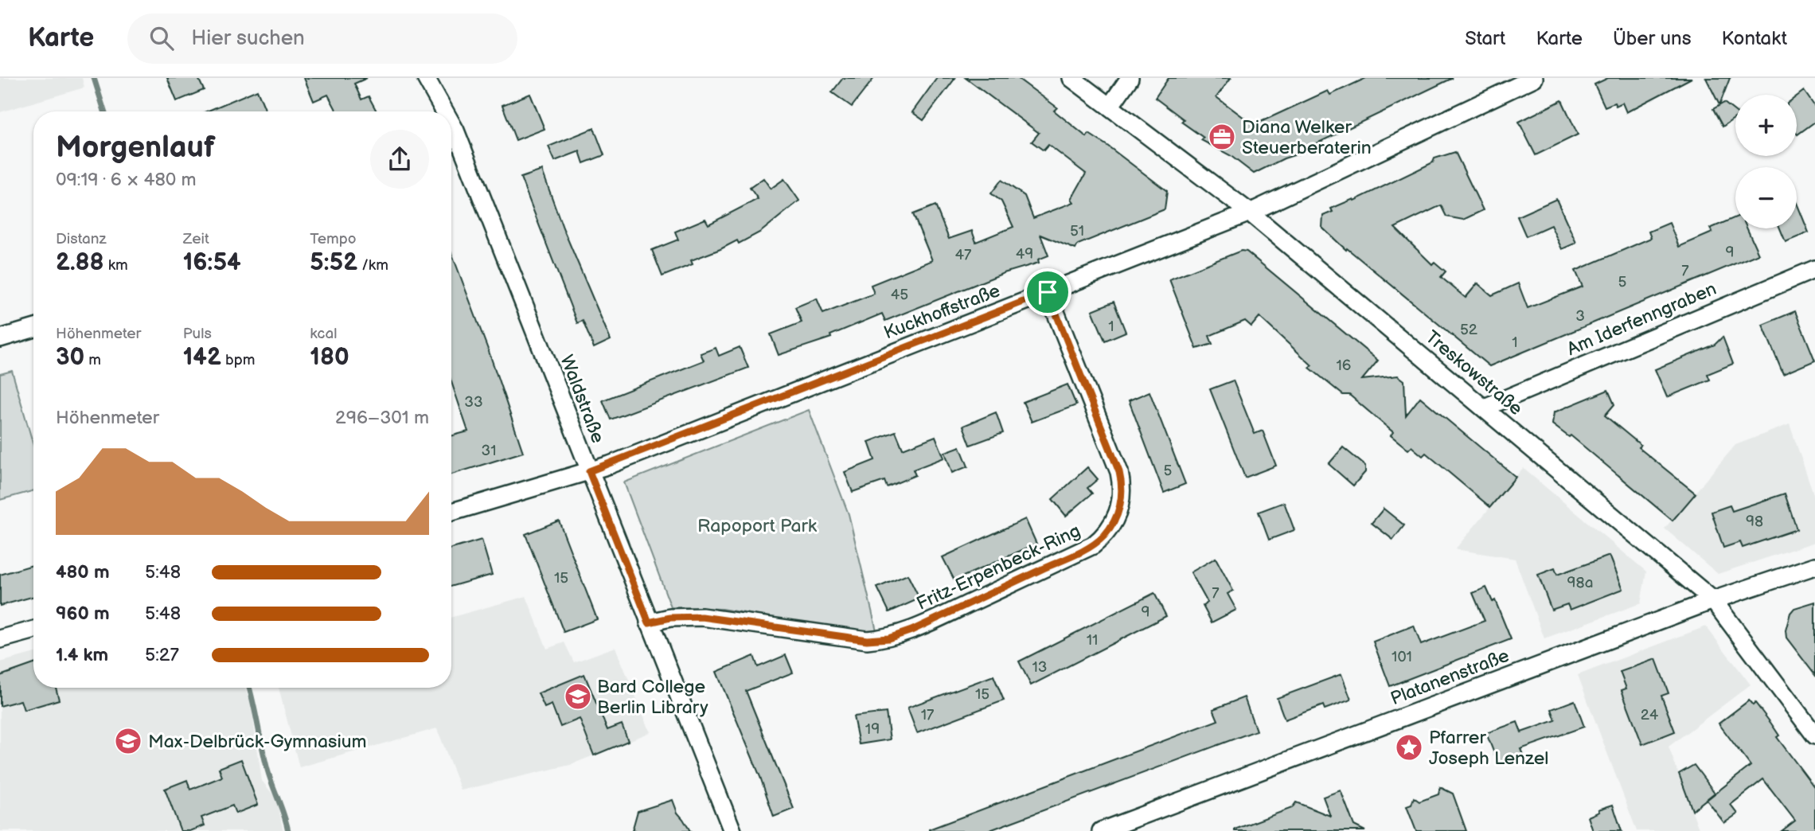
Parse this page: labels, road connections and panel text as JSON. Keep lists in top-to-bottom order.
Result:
{
  "streets": {
    "street": [
      "Kuckhoffstraße",
      "Am Iderfenngraben",
      "Treskowstraße",
      "Waldstraße",
      "Fritz-Erpenbeck-Ring",
      "Platanenstraße"
    ]
  },
  "crossings": [
    ["Kuckhoffstraße", "Treskowstraße"],
    ["Kuckhoffstraße", "Waldstraße"],
    ["Kuckhoffstraße", "Fritz-Erpenbeck-Ring"],
    ["Am Iderfenngraben", "Treskowstraße"],
    ["Treskowstraße", "Platanenstraße"],
    ["Waldstraße", "Fritz-Erpenbeck-Ring"]
  ],
  "parks": ["Rapoport Park"],
  "places": {
    "office": ["Diana Welker Steuerberaterin"],
    "school or university": ["Bard College Berlin Library", "Max-Delbrück-Gymnasium"],
    "place": ["Pfarrer Joseph Lenzel"]
  },
  "house_numbers": [
    "51",
    "9",
    "49",
    "47",
    "7",
    "5",
    "45",
    "3",
    "1",
    "52",
    "1",
    "16",
    "33",
    "31",
    "5",
    "98",
    "15",
    "98a",
    "7",
    "9",
    "11",
    "101",
    "13",
    "15",
    "17",
    "24",
    "19"
  ],
  "page": {
    "header": "Karte",
    "search": "Hier suchen",
    "nav": [
      "Start",
      "Karte",
      "Über uns",
      "Kontakt"
    ],
    "map_buttons": ["+", "−"],
    "heading": ["Morgenlauf", "09:19 · 6 × 480 m"],
    "stats": [
      ["Distanz", "2.88 km"],
      ["Zeit", "16:54"],
      ["Tempo", "5:52 /km"],
      ["Höhenmeter", "30 m"],
      ["Puls", "142 bpm"],
      ["kcal", "180"]
    ],
    "chart": ["Höhenmeter", "296–301 m"],
    "list": [
      {
        "name": "480 m",
        "note": "5:48"
      },
      {
        "name": "960 m",
        "note": "5:48"
      },
      {
        "name": "1.4 km",
        "note": "5:27"
      }
    ]
  }
}
